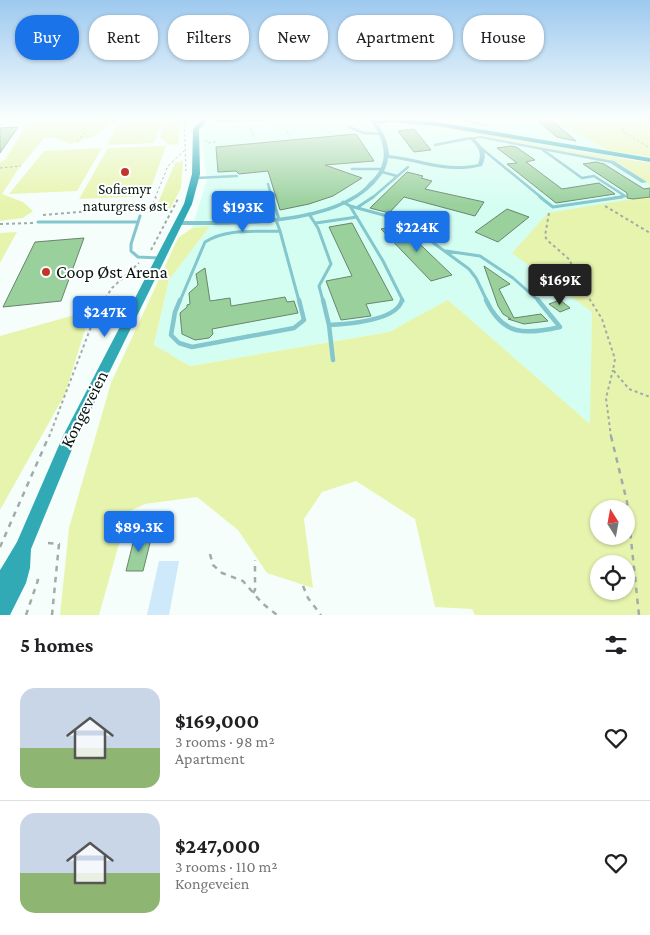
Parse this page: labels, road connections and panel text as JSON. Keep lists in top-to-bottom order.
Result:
{
  "streets": {
    "main road": ["Kongeveien"]
  },
  "places": ["Sofiemyr naturgress øst", "Coop Øst Arena"],
  "north": "top",
  "page": {
    "chip": [
      "Buy",
      "Rent",
      "Filters",
      "New",
      "Apartment",
      "House"
    ],
    "price": [
      "$193K",
      "$224K",
      "$169K",
      "$247K",
      "$89.3K"
    ],
    "heading": "5 homes",
    "list": [
      {
        "name": "$169,000",
        "note": "3 rooms · 98 m² · Apartment"
      },
      {
        "name": "$247,000",
        "note": "3 rooms · 110 m² · Kongeveien"
      }
    ]
  }
}
